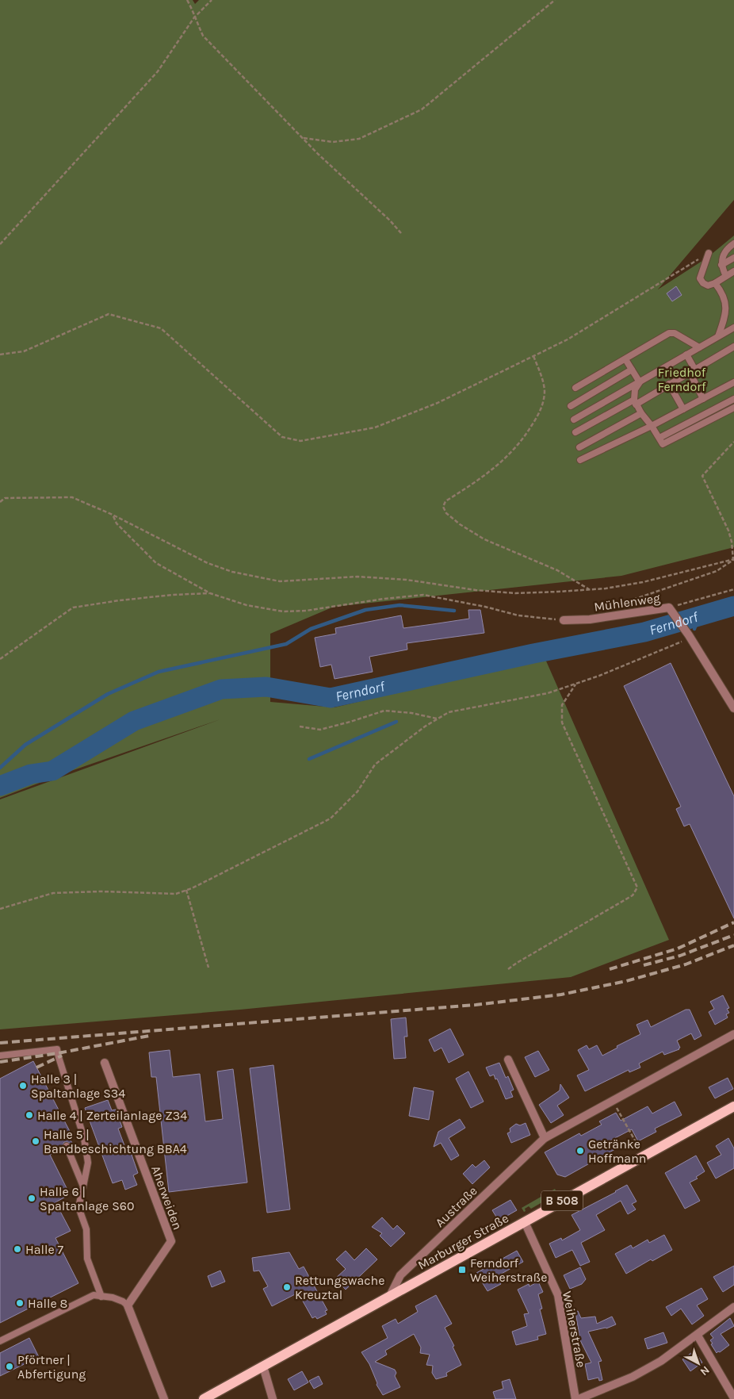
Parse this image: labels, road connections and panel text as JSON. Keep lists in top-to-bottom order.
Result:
{
  "streets": {
    "main road": ["B 508", "Marburger Straße"],
    "street": [
      "Mühlenweg",
      "Aherweiden",
      "Austraße",
      "Weiherstraße"
    ]
  },
  "crossings": [
    ["Austraße", "Marburger Straße"],
    ["Marburger Straße", "Weiherstraße"]
  ],
  "water": ["Ferndorf"],
  "parks": ["Friedhof Ferndorf"],
  "places": {
    "other": [
      "Halle 3 | Spaltanlage S34",
      "Halle 4 | Zerteilanlage Z34",
      "Halle 5 | Bandbeschichtung BBA4",
      "Getränke Hoffmann",
      "Halle 6 | Spaltanlage S60",
      "Halle 7",
      "Rettungswache Kreuztal",
      "Halle 8",
      "Pförtner | Abfertigung"
    ],
    "transit": ["Ferndorf Weiherstraße"]
  },
  "north": "bottom right"
}
